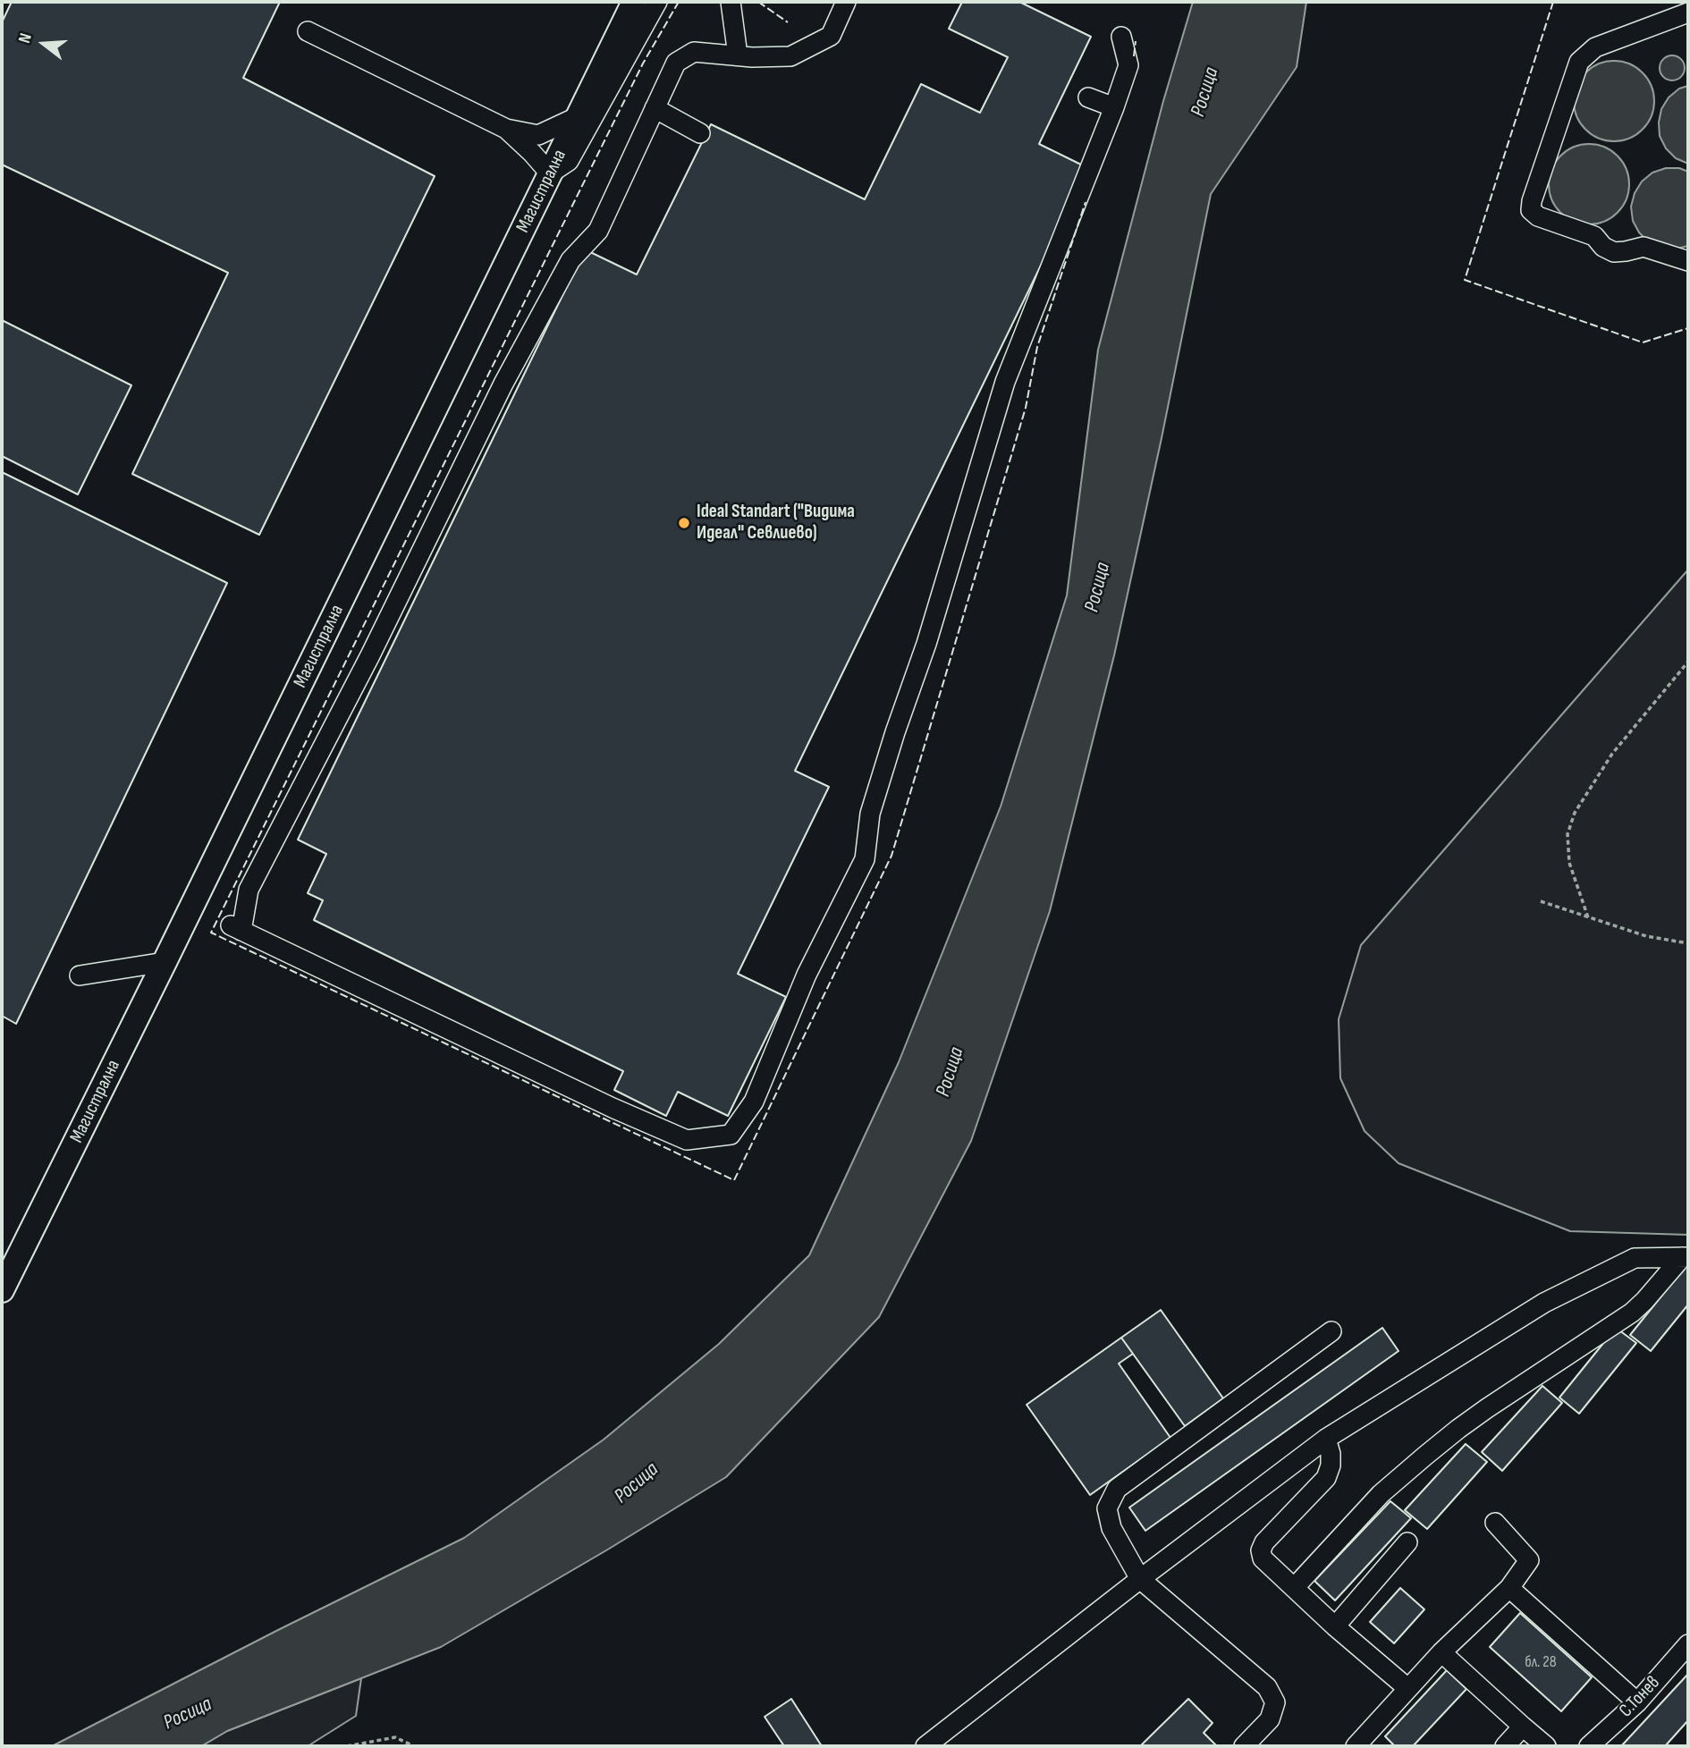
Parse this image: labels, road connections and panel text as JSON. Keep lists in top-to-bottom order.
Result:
{
  "streets": {
    "main road": ["Магистрална"],
    "street": ["С.Тонев"]
  },
  "water": ["Росица"],
  "places": ["Ideal Standart (\"Видима Идеал\" Севлиево)"],
  "house_numbers": ["бл. 28"],
  "north": "left"
}
